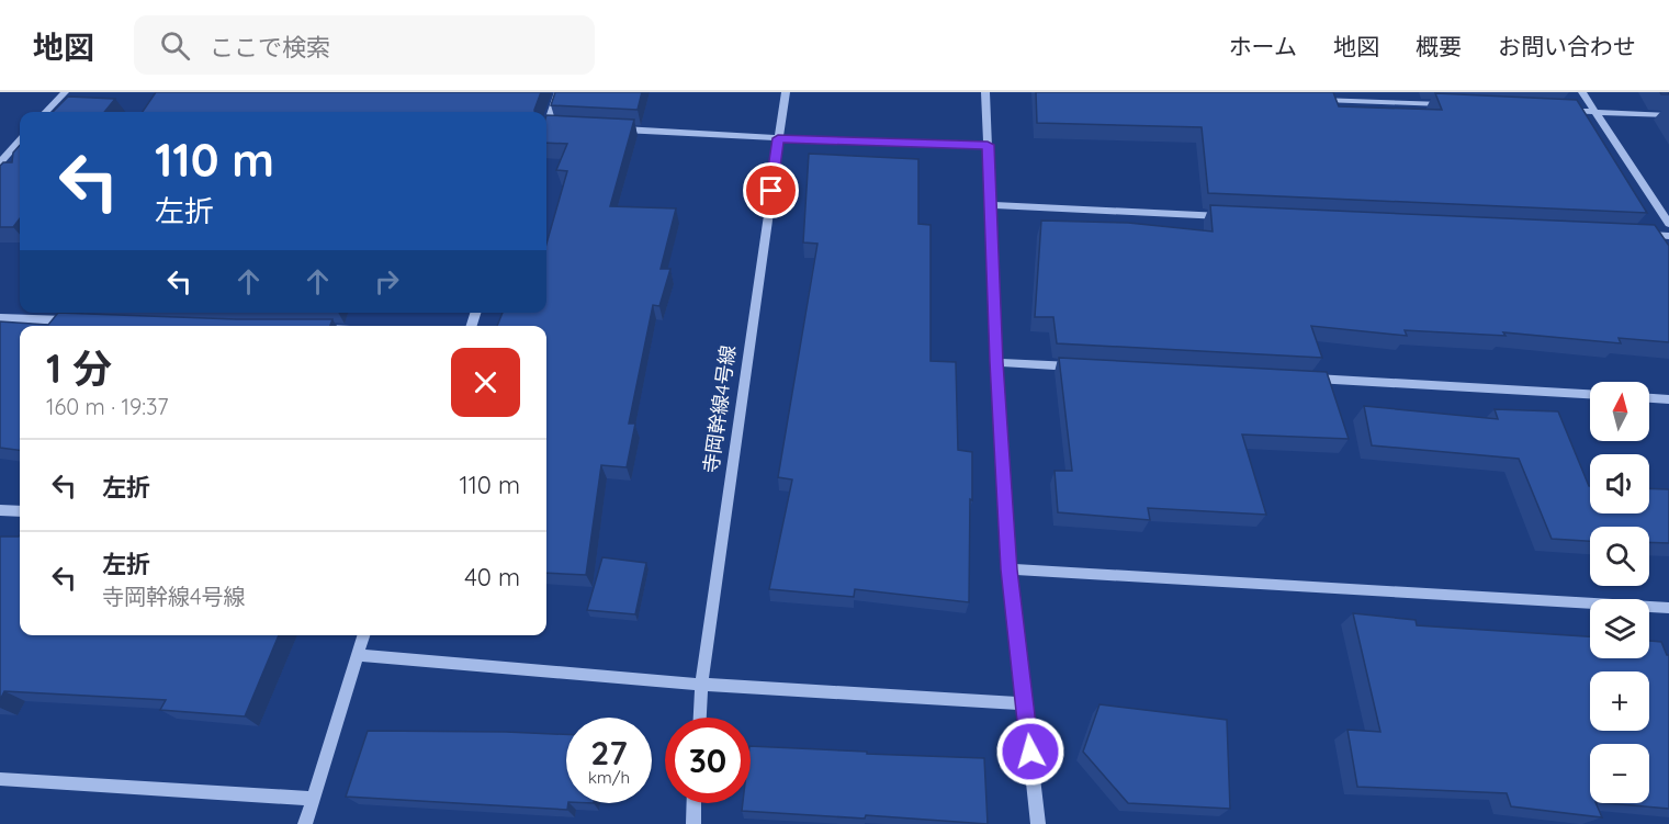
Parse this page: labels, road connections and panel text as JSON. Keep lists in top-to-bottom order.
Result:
{
  "streets": {
    "street": ["寺岡幹線4号線"]
  },
  "north": "top",
  "page": {
    "header": "地図",
    "search": "ここで検索",
    "nav": [
      "ホーム",
      "地図",
      "概要",
      "お問い合わせ"
    ],
    "turn": ["110 m", "左折"],
    "heading": ["1 分", "160 m · 19:37"],
    "map_buttons": ["+", "−"],
    "list": [
      {
        "name": "左折",
        "value": "110 m"
      },
      {
        "name": "左折",
        "note": "寺岡幹線4号線",
        "value": "40 m"
      }
    ],
    "speed": "27 km/h",
    "limit": "30"
  }
}
